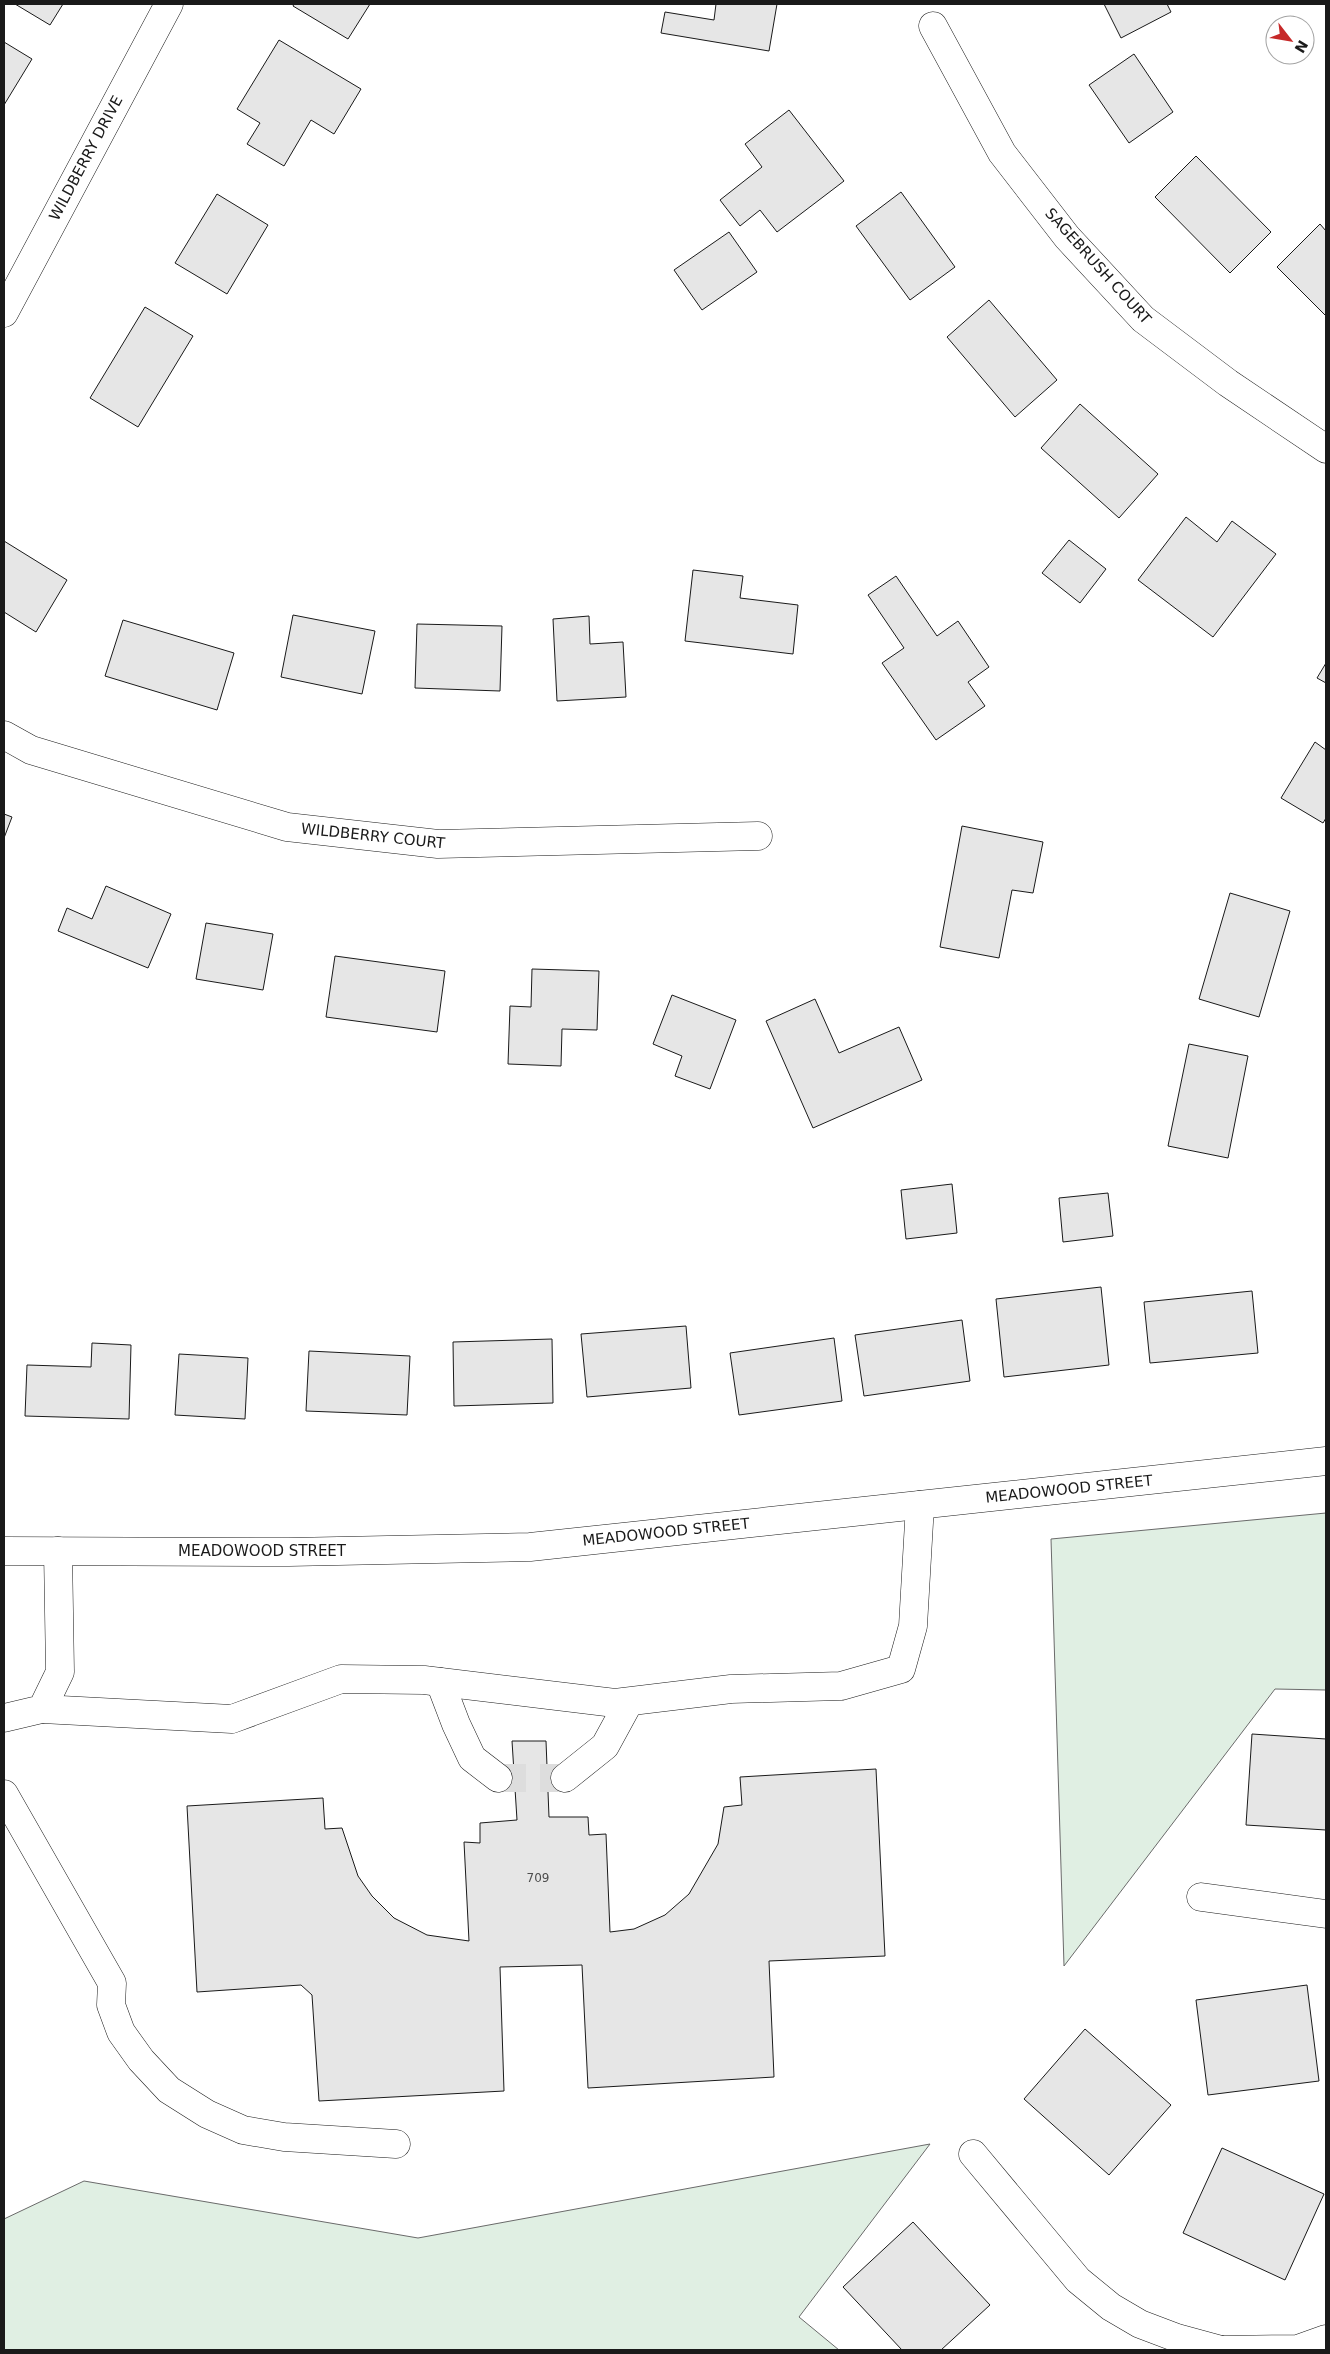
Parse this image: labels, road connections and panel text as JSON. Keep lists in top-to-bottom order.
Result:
{
  "streets": {
    "street": [
      "WILDBERRY DRIVE",
      "SAGEBRUSH COURT",
      "WILDBERRY COURT",
      "MEADOWOOD STREET"
    ]
  },
  "house_numbers": ["709"],
  "north": "bottom right"
}
